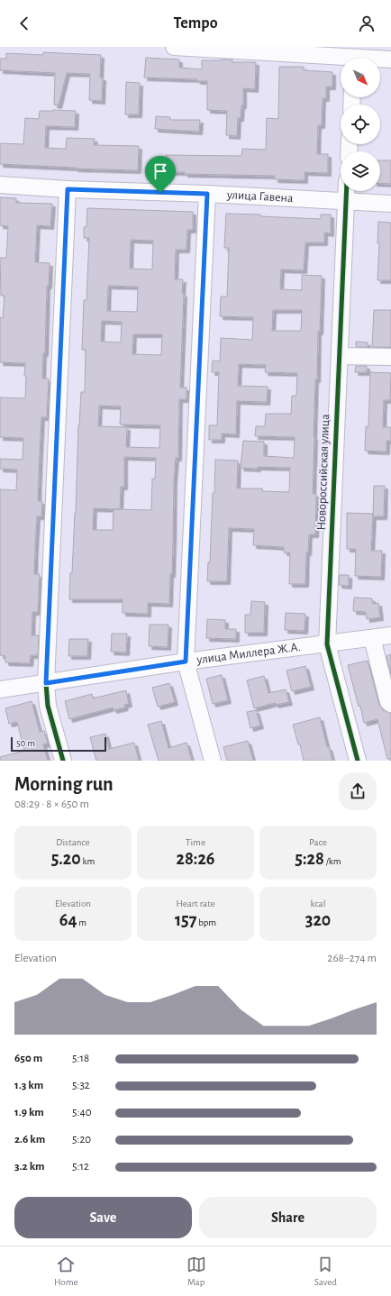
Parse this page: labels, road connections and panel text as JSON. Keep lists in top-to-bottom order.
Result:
{
  "streets": {
    "street": ["улица Гавена", "Новороссийская улица", "улица Миллера Ж.А."]
  },
  "crossings": [
    ["улица Гавена", "Новороссийская улица"],
    ["Новороссийская улица", "улица Миллера Ж.А."]
  ],
  "scale_bar": "50 m",
  "north": "bottom right",
  "page": {
    "header": "Tempo",
    "scale": "50 m",
    "heading": ["Morning run", "08:29 · 8 × 650 m"],
    "stats": [
      ["Distance", "5.20 km"],
      ["Time", "28:26"],
      ["Pace", "5:28 /km"],
      ["Elevation", "64 m"],
      ["Heart rate", "157 bpm"],
      ["kcal", "320"]
    ],
    "chart": ["Elevation", "268–274 m"],
    "list": [
      {
        "name": "650 m",
        "note": "5:18"
      },
      {
        "name": "1.3 km",
        "note": "5:32"
      },
      {
        "name": "1.9 km",
        "note": "5:40"
      },
      {
        "name": "2.6 km",
        "note": "5:20"
      },
      {
        "name": "3.2 km",
        "note": "5:12"
      }
    ],
    "buttons": ["Save", "Share"],
    "tabs": ["Home", "Map", "Saved"]
  }
}
